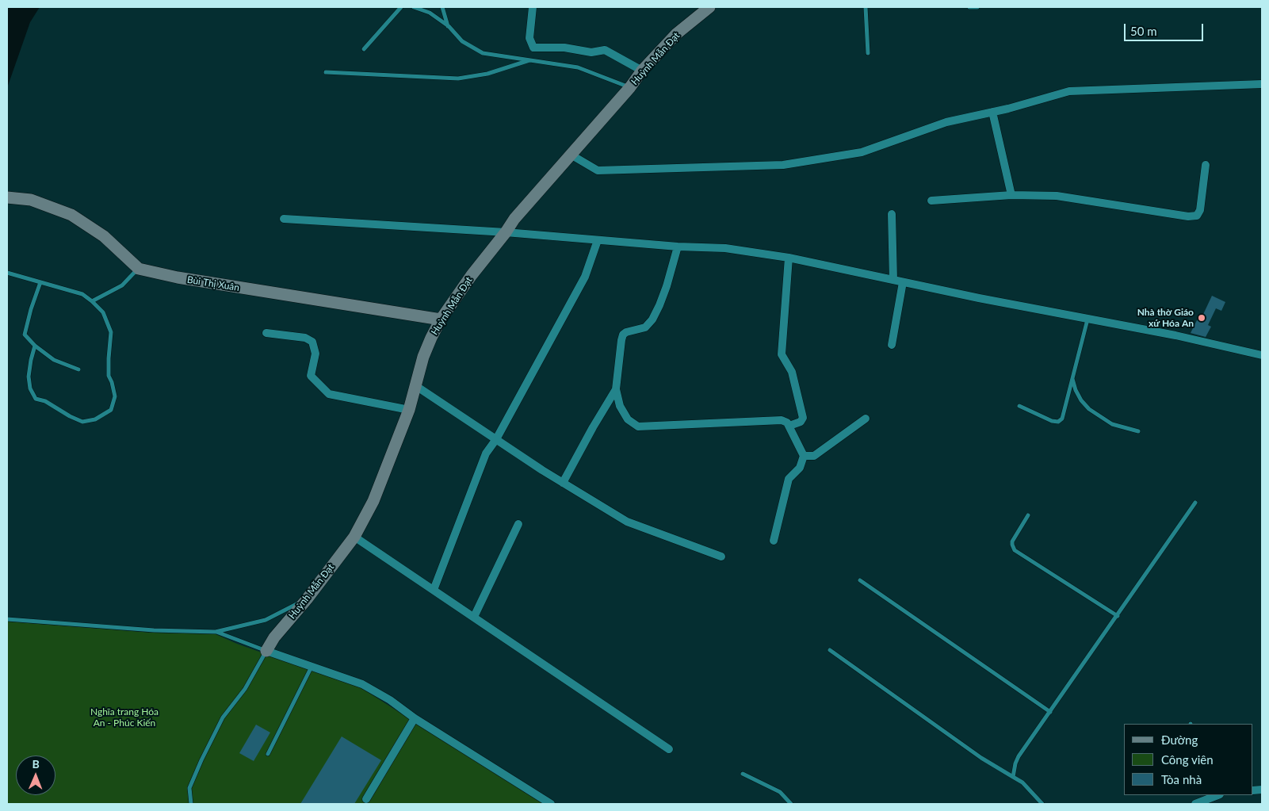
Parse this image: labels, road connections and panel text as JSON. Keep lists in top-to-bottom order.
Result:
{
  "streets": {
    "main road": ["Huỳnh Mẫn Đạt", "Bùi Thị Xuân"]
  },
  "crossings": [
    ["Huỳnh Mẫn Đạt", "Bùi Thị Xuân"]
  ],
  "parks": ["Nghĩa trang Hóa An - Phúc Kiến"],
  "places": ["Nhà thờ Giáo xứ Hóa An"],
  "legend": ["Đường", "Công viên", "Tòa nhà"],
  "scale_bar": "50 m",
  "north": "top"
}
